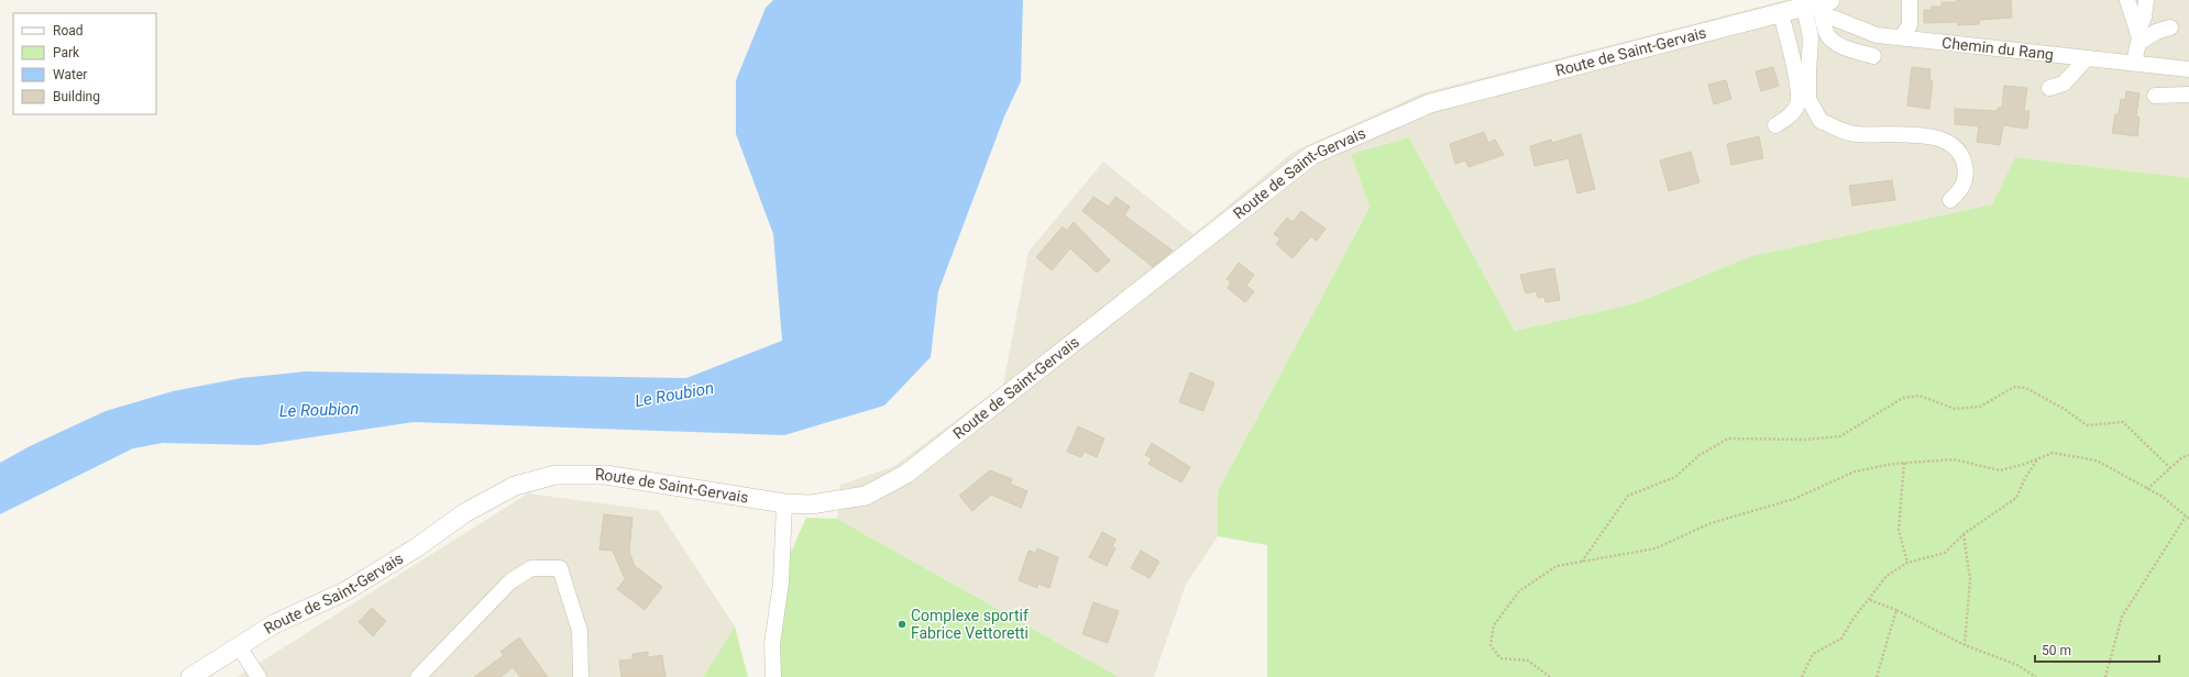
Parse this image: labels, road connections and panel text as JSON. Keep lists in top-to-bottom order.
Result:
{
  "streets": {
    "street": ["Chemin du Rang", "Route de Saint-Gervais"]
  },
  "crossings": [
    ["Chemin du Rang", "Route de Saint-Gervais"]
  ],
  "water": ["Le Roubion"],
  "places": ["Complexe sportif Fabrice Vettoretti"],
  "legend": [
    "Road",
    "Park",
    "Water",
    "Building"
  ],
  "scale_bar": "50 m"
}
